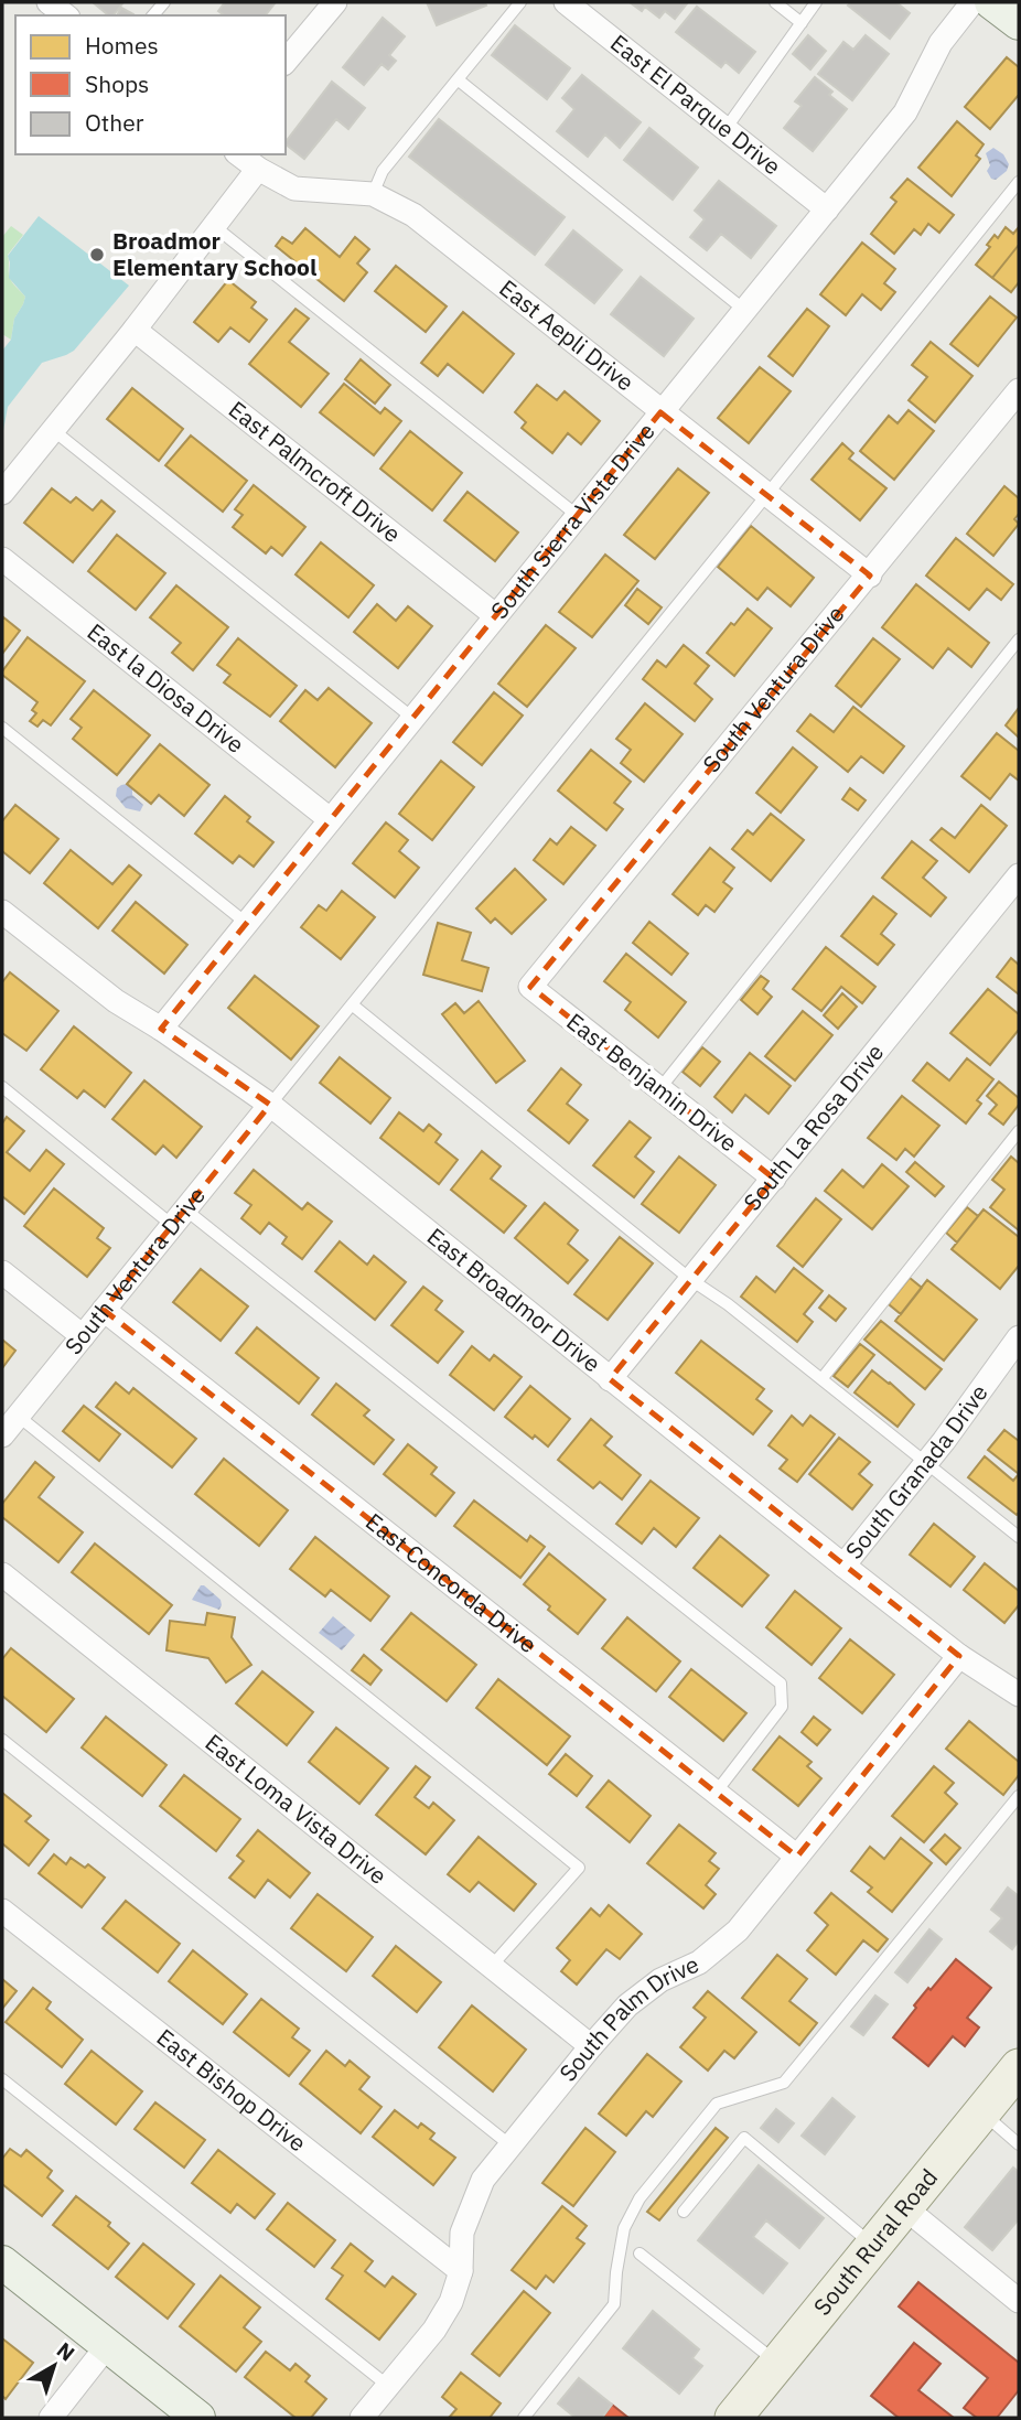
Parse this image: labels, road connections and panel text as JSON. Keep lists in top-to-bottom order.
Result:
{
  "streets": {
    "main road": ["South Rural Road"],
    "street": [
      "East El Parque Drive",
      "East Aepli Drive",
      "East Palmcroft Drive",
      "South Sierra Vista Drive",
      "East la Diosa Drive",
      "South Ventura Drive",
      "East Benjamin Drive",
      "South La Rosa Drive",
      "East Broadmor Drive",
      "South Granada Drive",
      "East Concorda Drive",
      "East Loma Vista Drive",
      "South Palm Drive",
      "East Bishop Drive"
    ]
  },
  "crossings": [
    ["East El Parque Drive", "South Sierra Vista Drive"],
    ["East Aepli Drive", "South Sierra Vista Drive"],
    ["East Aepli Drive", "South Ventura Drive"],
    ["East Palmcroft Drive", "South Sierra Vista Drive"],
    ["South Sierra Vista Drive", "East la Diosa Drive"],
    ["South Sierra Vista Drive", "East Broadmor Drive"],
    ["South Ventura Drive", "East Benjamin Drive"],
    ["South Ventura Drive", "East Broadmor Drive"],
    ["South Ventura Drive", "East Concorda Drive"],
    ["East Benjamin Drive", "South La Rosa Drive"],
    ["South La Rosa Drive", "East Broadmor Drive"],
    ["East Broadmor Drive", "South Granada Drive"],
    ["East Broadmor Drive", "South Palm Drive"],
    ["East Concorda Drive", "South Palm Drive"],
    ["East Loma Vista Drive", "South Palm Drive"],
    ["South Palm Drive", "East Bishop Drive"]
  ],
  "places": ["Broadmor Elementary School"],
  "legend": ["Homes", "Shops", "Other"],
  "north": "top right"
}
